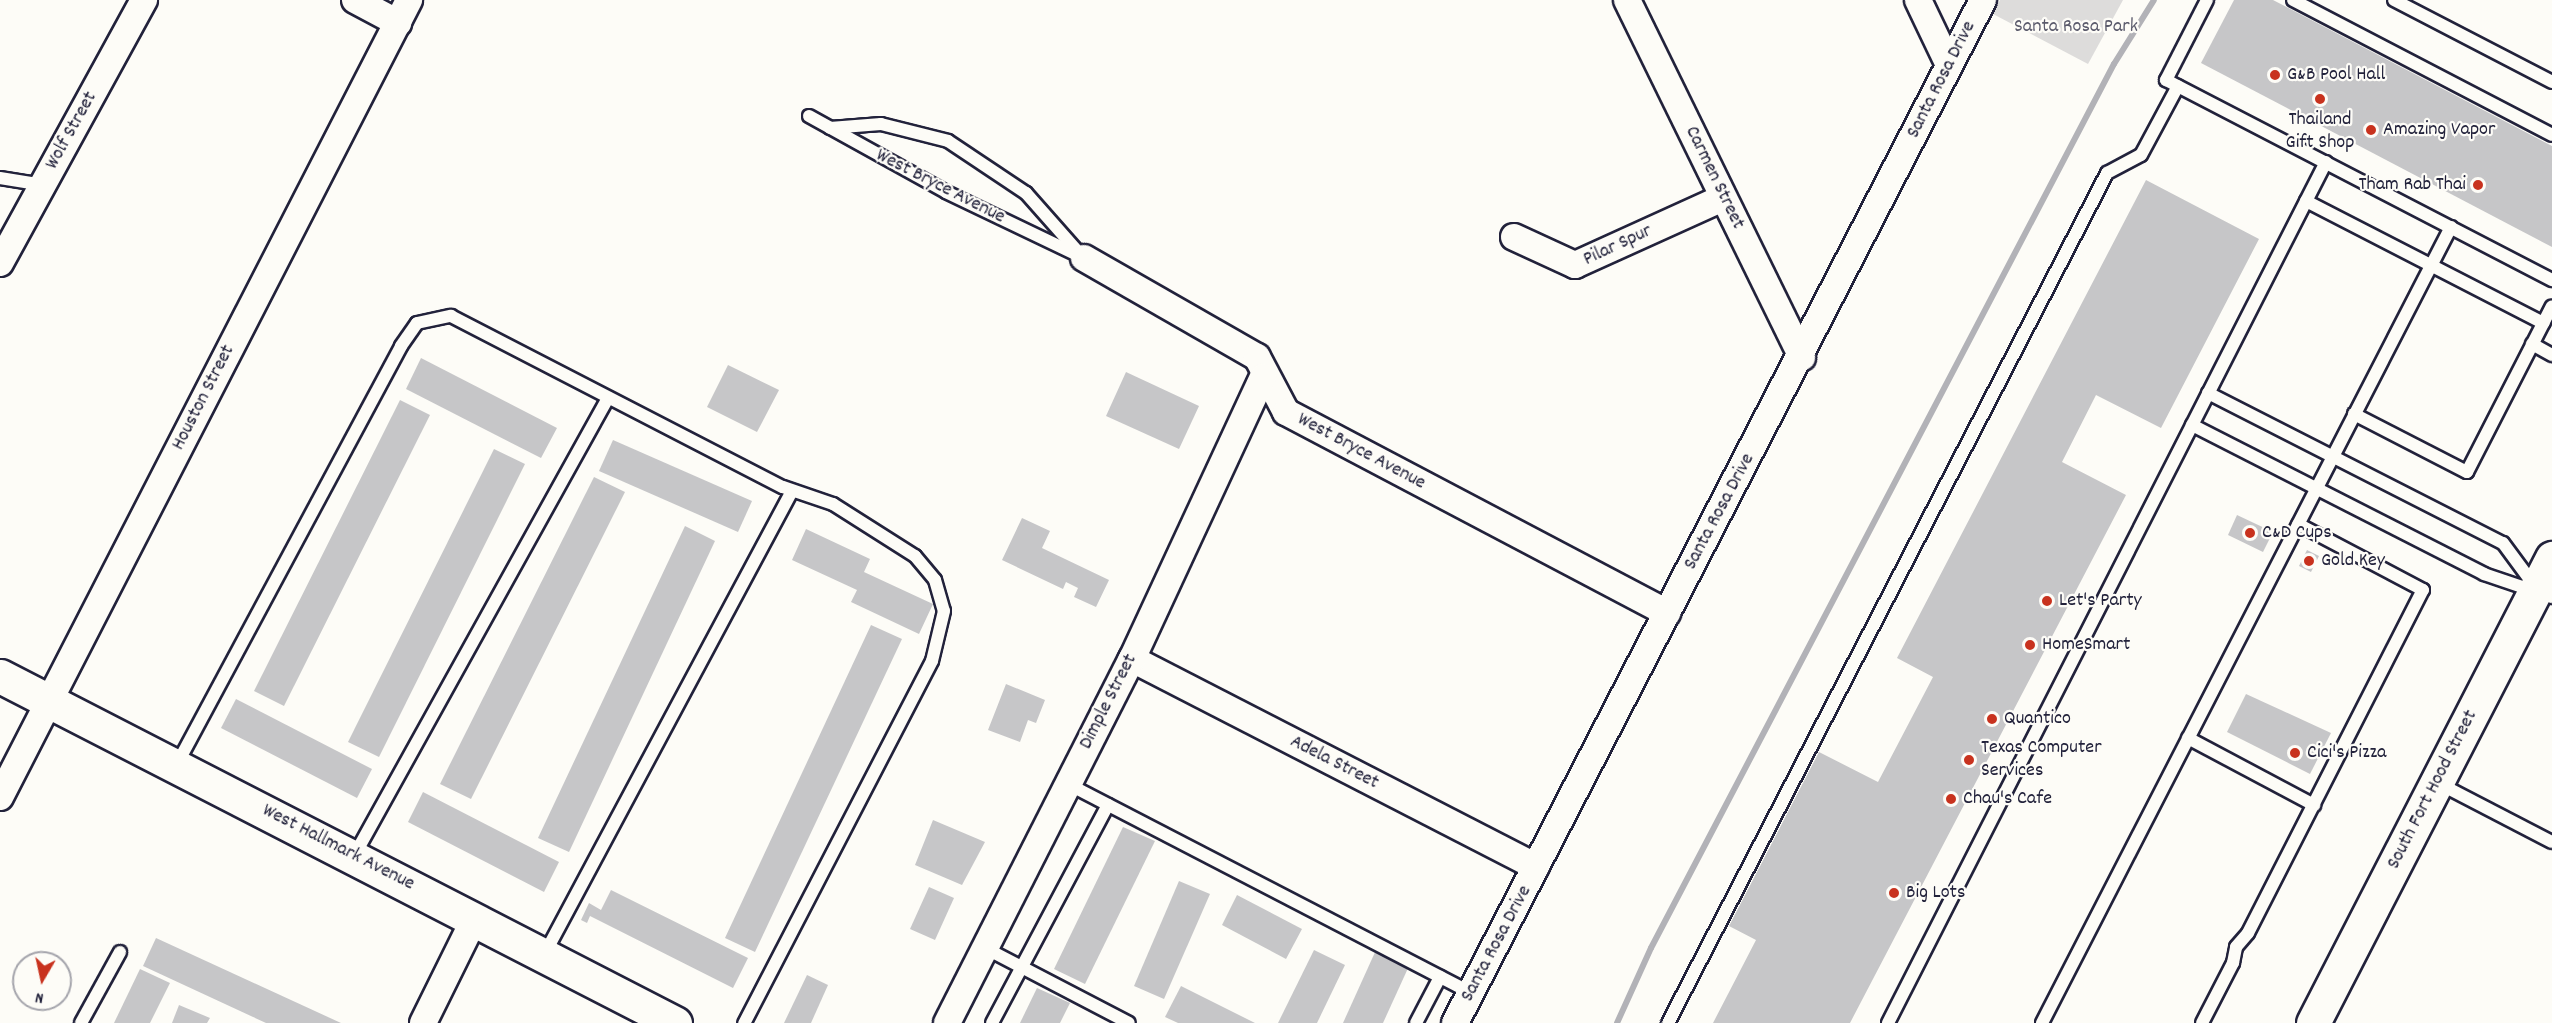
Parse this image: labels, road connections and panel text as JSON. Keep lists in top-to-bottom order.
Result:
{
  "streets": {
    "street": [
      "Santa Rosa Drive",
      "Wolf Street",
      "Carmen Street",
      "West Bryce Avenue",
      "Pilar Spur",
      "Houston Street",
      "Dimple Street",
      "Adela Street",
      "South Fort Hood Street",
      "West Hallmark Avenue"
    ]
  },
  "crossings": [
    ["Santa Rosa Drive", "Carmen Street"],
    ["Santa Rosa Drive", "West Bryce Avenue"],
    ["Santa Rosa Drive", "Adela Street"],
    ["Carmen Street", "Pilar Spur"],
    ["West Bryce Avenue", "Dimple Street"],
    ["Houston Street", "West Hallmark Avenue"],
    ["Dimple Street", "Adela Street"]
  ],
  "parks": ["Santa Rosa Park"],
  "places": [
    "G&B Pool Hall",
    "Thailand Gift Shop",
    "Amazing Vapor",
    "Tham Rab Thai",
    "C&D Cups",
    "Gold Key",
    "Let's Party",
    "HomeSmart",
    "Quantico",
    "Cici's Pizza",
    "Texas Computer Services",
    "Chau's Cafe",
    "Big Lots"
  ],
  "north": "bottom"
}
